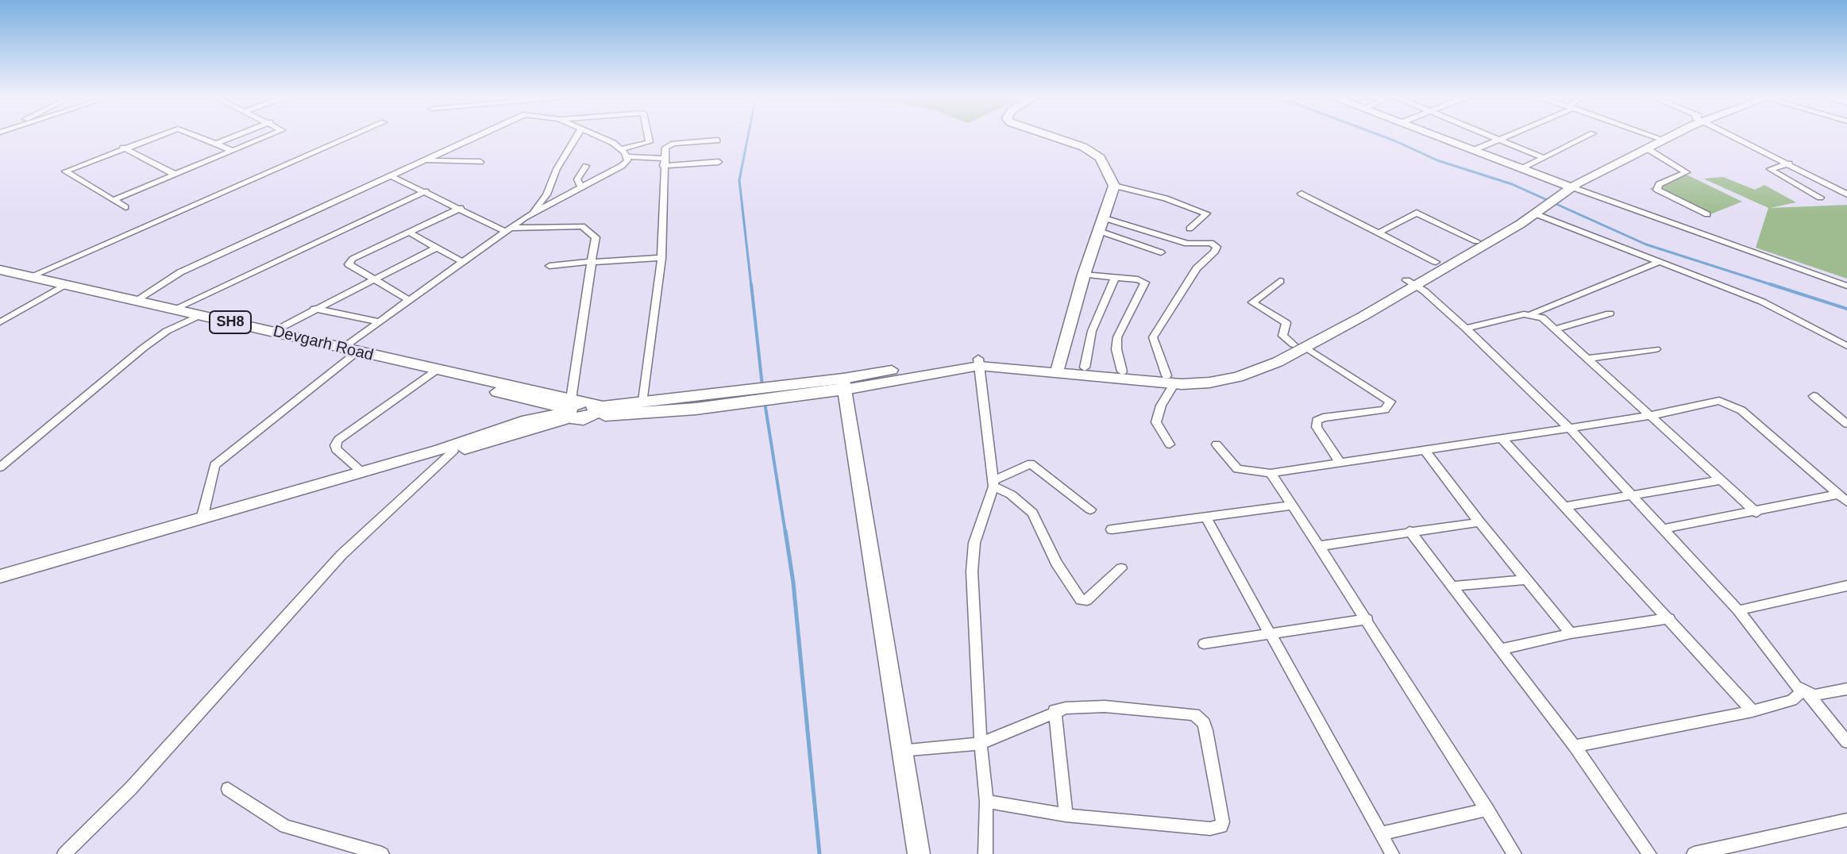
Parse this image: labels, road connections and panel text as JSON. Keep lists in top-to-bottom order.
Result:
{
  "streets": {
    "main road": ["SH8", "Devgarh Road"]
  },
  "crossings": [
    ["SH8", "Devgarh Road"]
  ]
}
